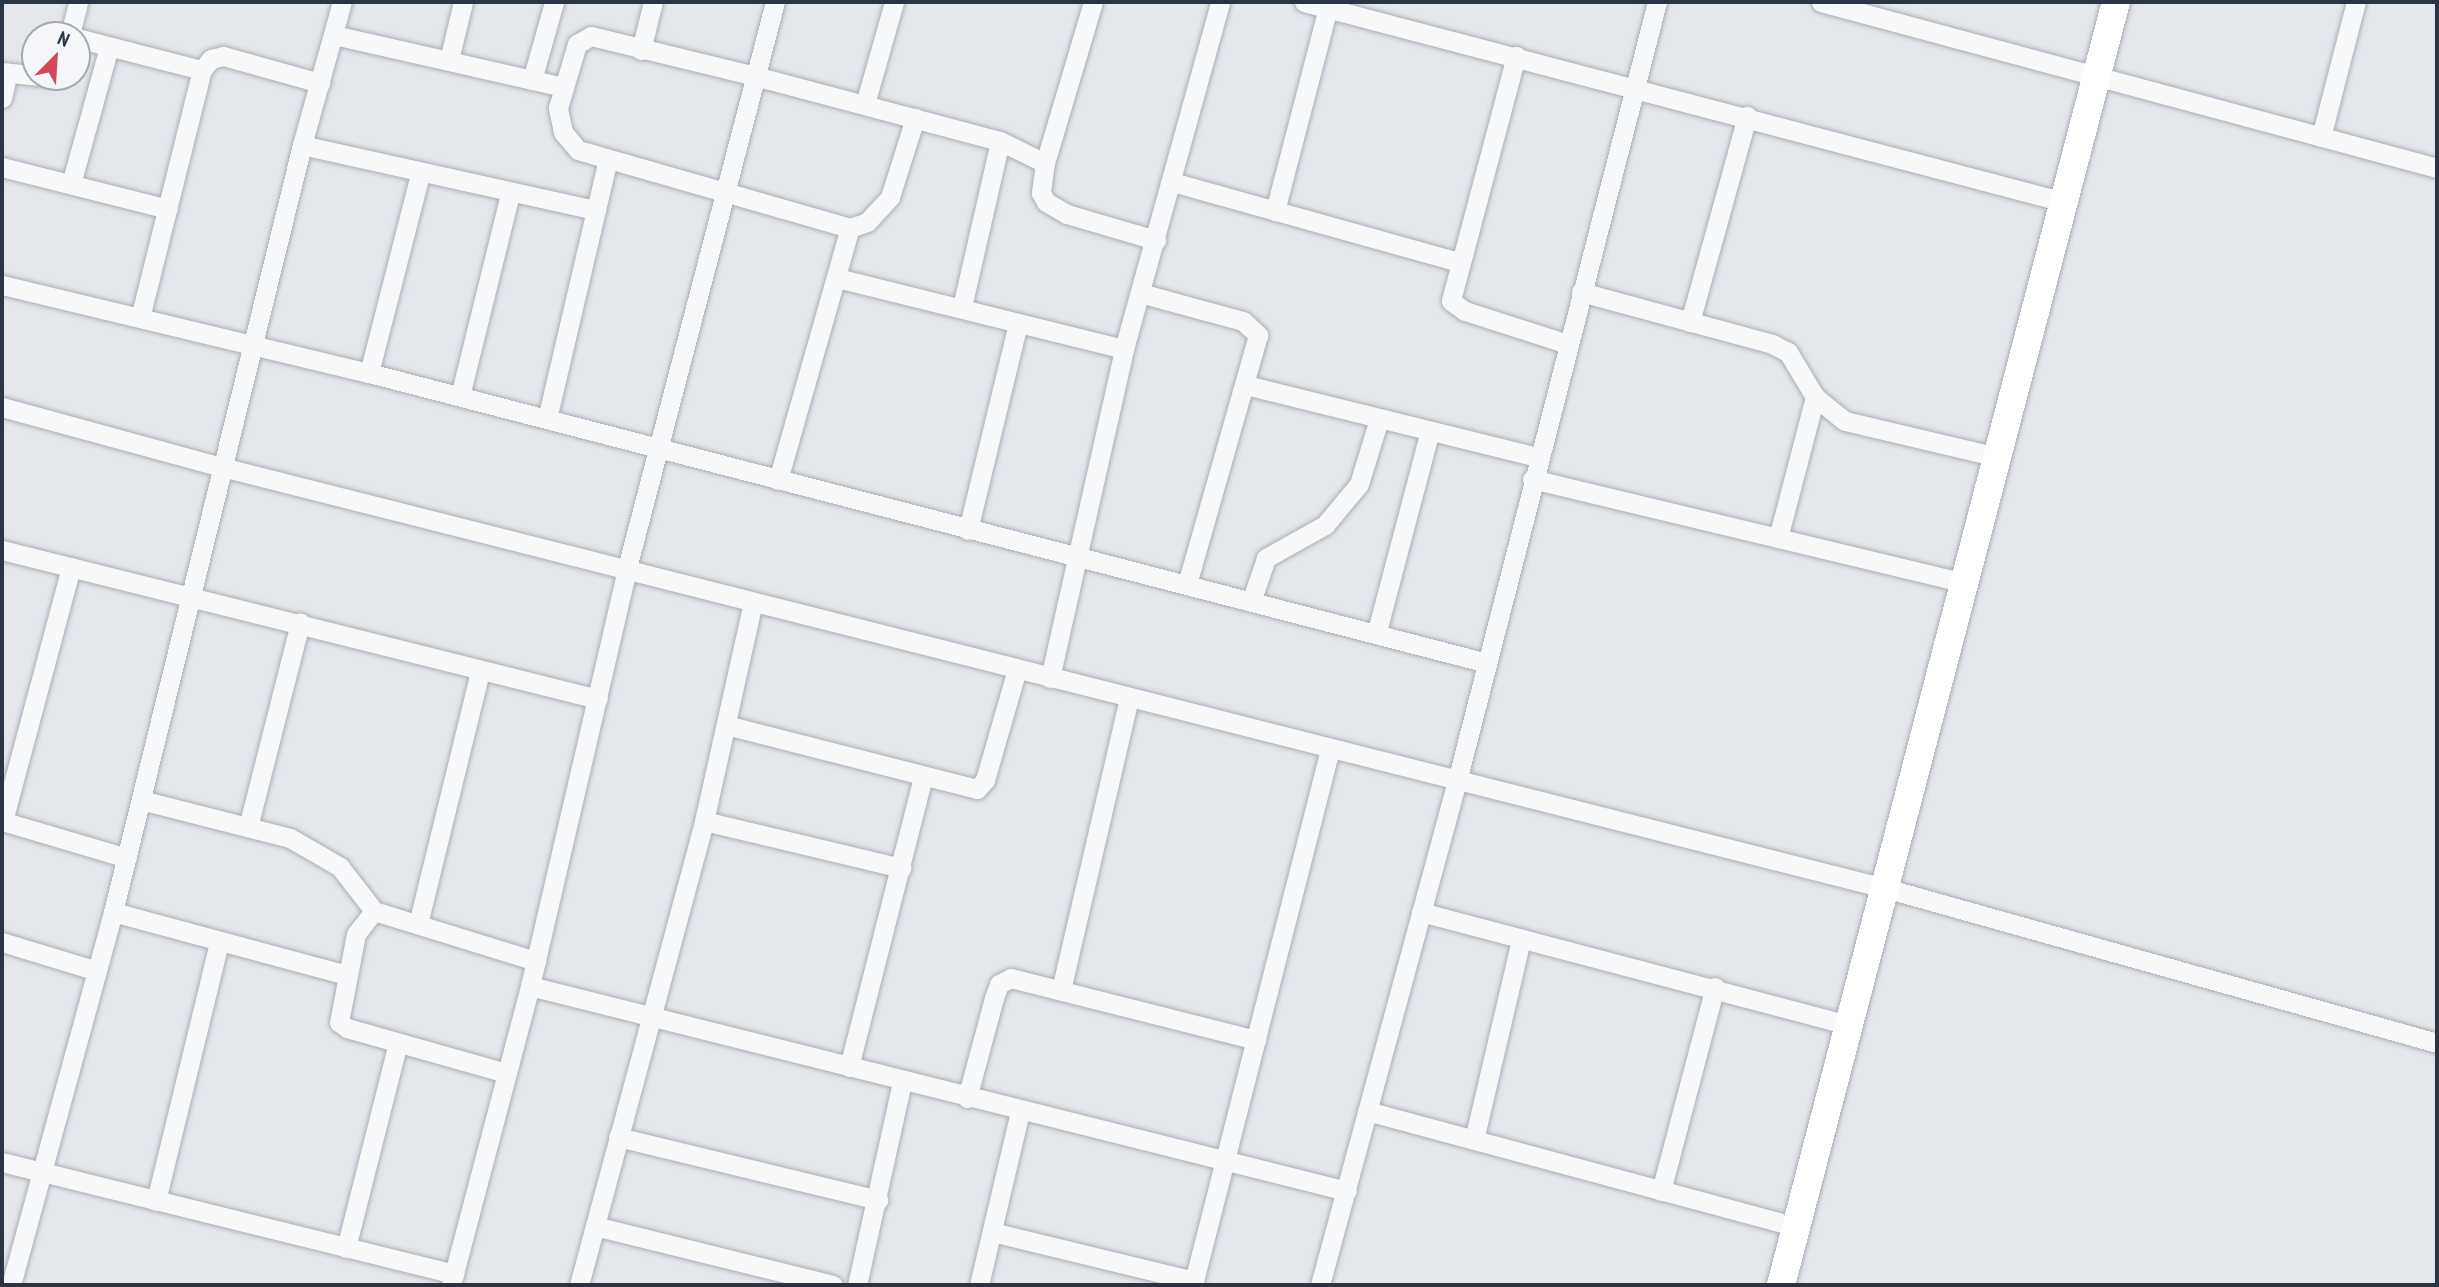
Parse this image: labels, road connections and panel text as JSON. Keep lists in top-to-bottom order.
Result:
{
  "north": "top right"
}
